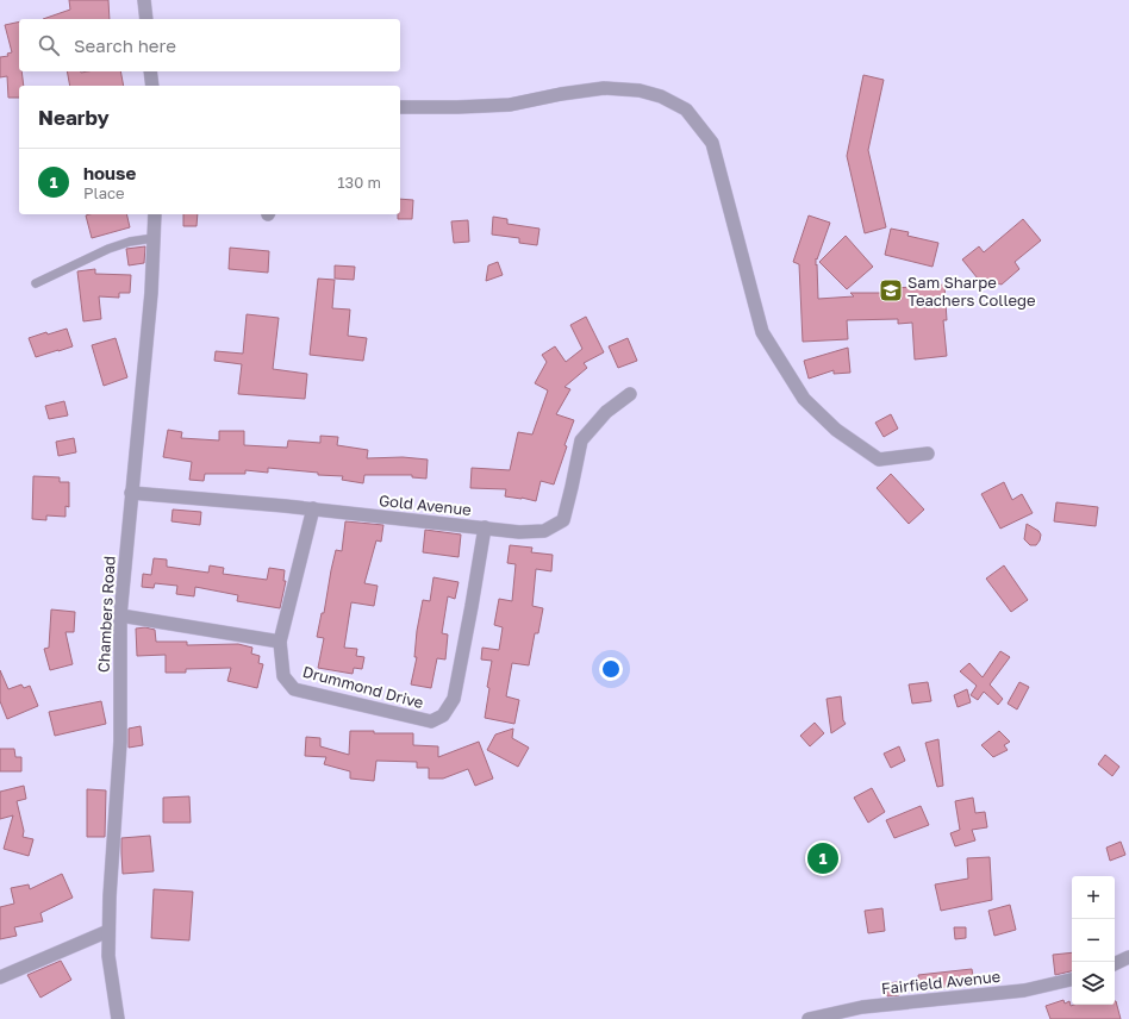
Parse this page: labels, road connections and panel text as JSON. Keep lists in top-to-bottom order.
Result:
{
  "streets": {
    "street": [
      "Gold Avenue",
      "Chambers Road",
      "Drummond Drive",
      "Fairfield Avenue"
    ]
  },
  "crossings": [
    ["Gold Avenue", "Chambers Road"],
    ["Gold Avenue", "Drummond Drive"]
  ],
  "places": {
    "school or university": ["Sam Sharpe Teachers College"]
  },
  "page": {
    "search": "Search here",
    "heading": "Nearby",
    "list": [
      {
        "mark": "1",
        "name": "house",
        "note": "Place",
        "value": "130 m"
      }
    ],
    "pins": "1",
    "map_buttons": ["+", "−"]
  }
}
